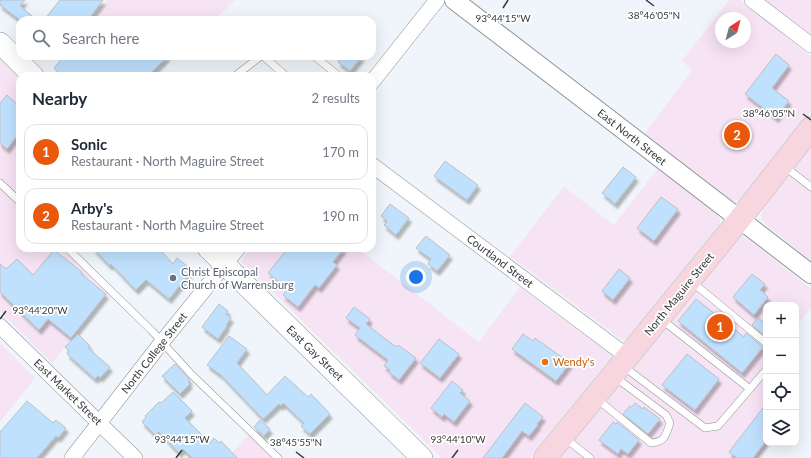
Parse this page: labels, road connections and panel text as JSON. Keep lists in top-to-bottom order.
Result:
{
  "streets": {
    "main road": ["North Maguire Street", "East Gay Street"],
    "street": [
      "East North Street",
      "Courtland Street",
      "North College Street",
      "East Market Street"
    ]
  },
  "crossings": [
    ["East North Street", "North Maguire Street"],
    ["Courtland Street", "North Maguire Street"],
    ["North College Street", "East Gay Street"],
    ["North College Street", "East Market Street"]
  ],
  "places": ["Christ Episcopal Church of Warrensburg", "Wendy's"],
  "north": "top right",
  "page": {
    "search": "Search here",
    "heading": ["Nearby", "2 results"],
    "pins": ["2", "1"],
    "list": [
      {
        "mark": "1",
        "name": "Sonic",
        "note": "Restaurant · North Maguire Street",
        "value": "170 m"
      },
      {
        "mark": "2",
        "name": "Arby's",
        "note": "Restaurant · North Maguire Street",
        "value": "190 m"
      }
    ],
    "map_buttons": ["+", "−"]
  },
  "coordinates": [
    "38°46'05\"N",
    "93°44'15\"W",
    "93°44'20\"W",
    "93°44'10\"W",
    "38°45'55\"N"
  ]
}
